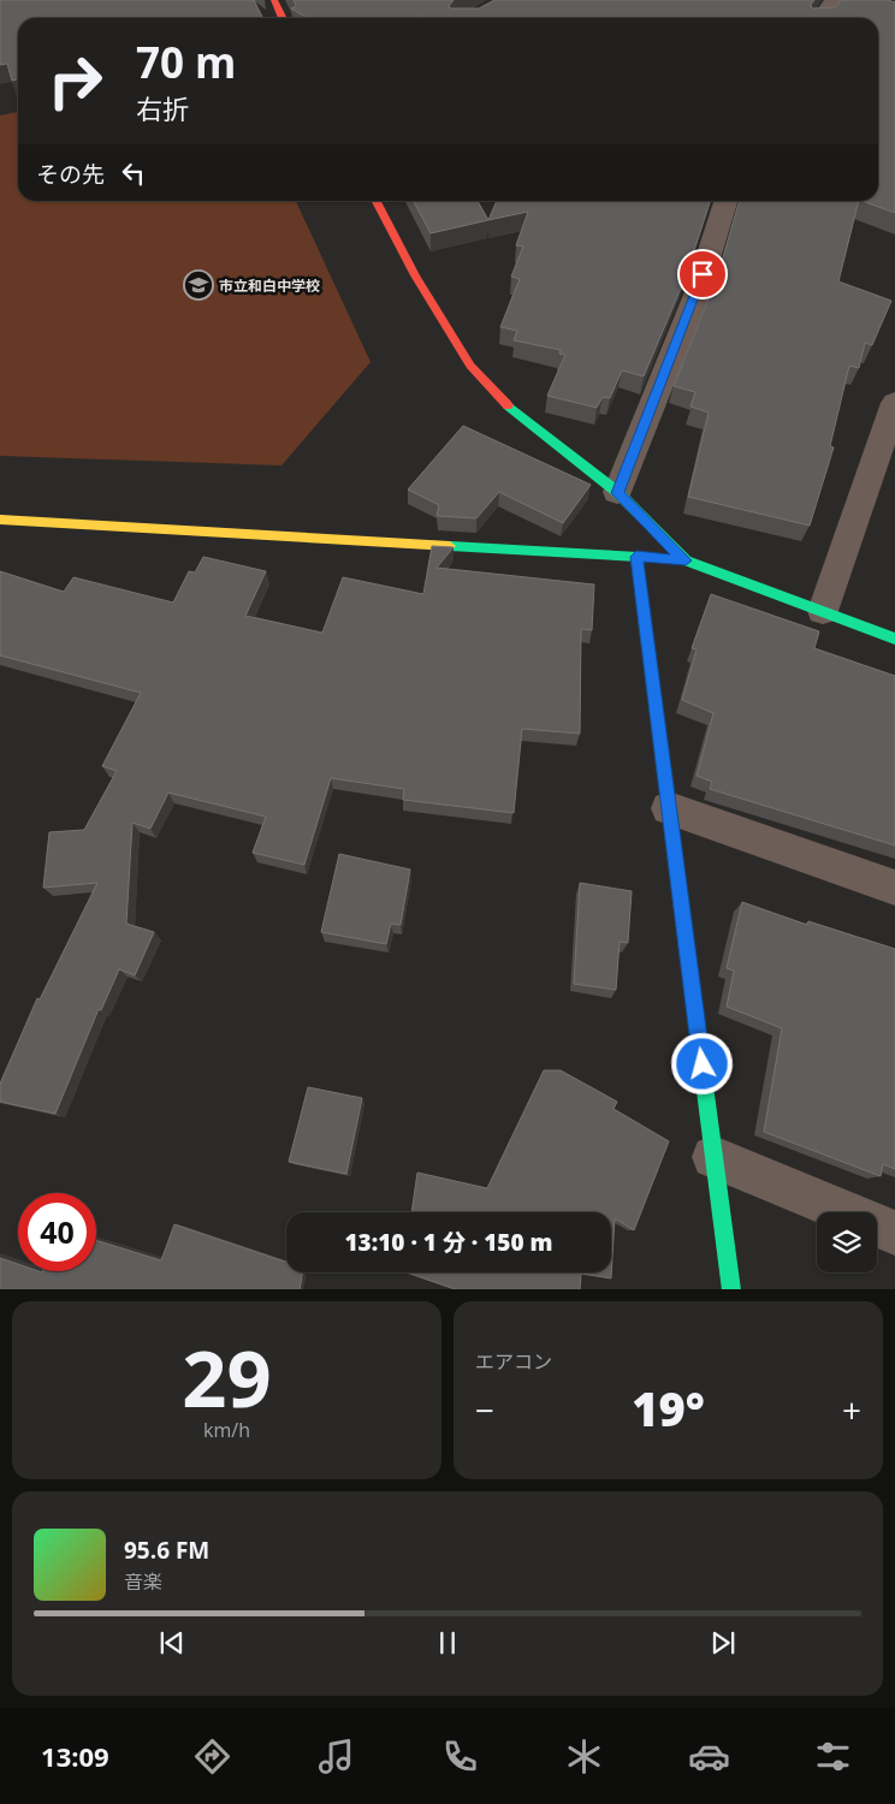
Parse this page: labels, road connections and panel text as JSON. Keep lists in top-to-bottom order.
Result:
{
  "places": {
    "school or university": ["市立和白中学校"]
  },
  "page": {
    "turn": ["70 m", "右折"],
    "then": "その先",
    "limit": "40",
    "trip": "13:10 · 1 分 · 150 m",
    "tile": [
      ["29", "km/h"],
      "エアコン"
    ],
    "heat": ["−", "19°", "+"],
    "song": ["95.6 FM", "音楽"],
    "tabs": "13:09"
  }
}
